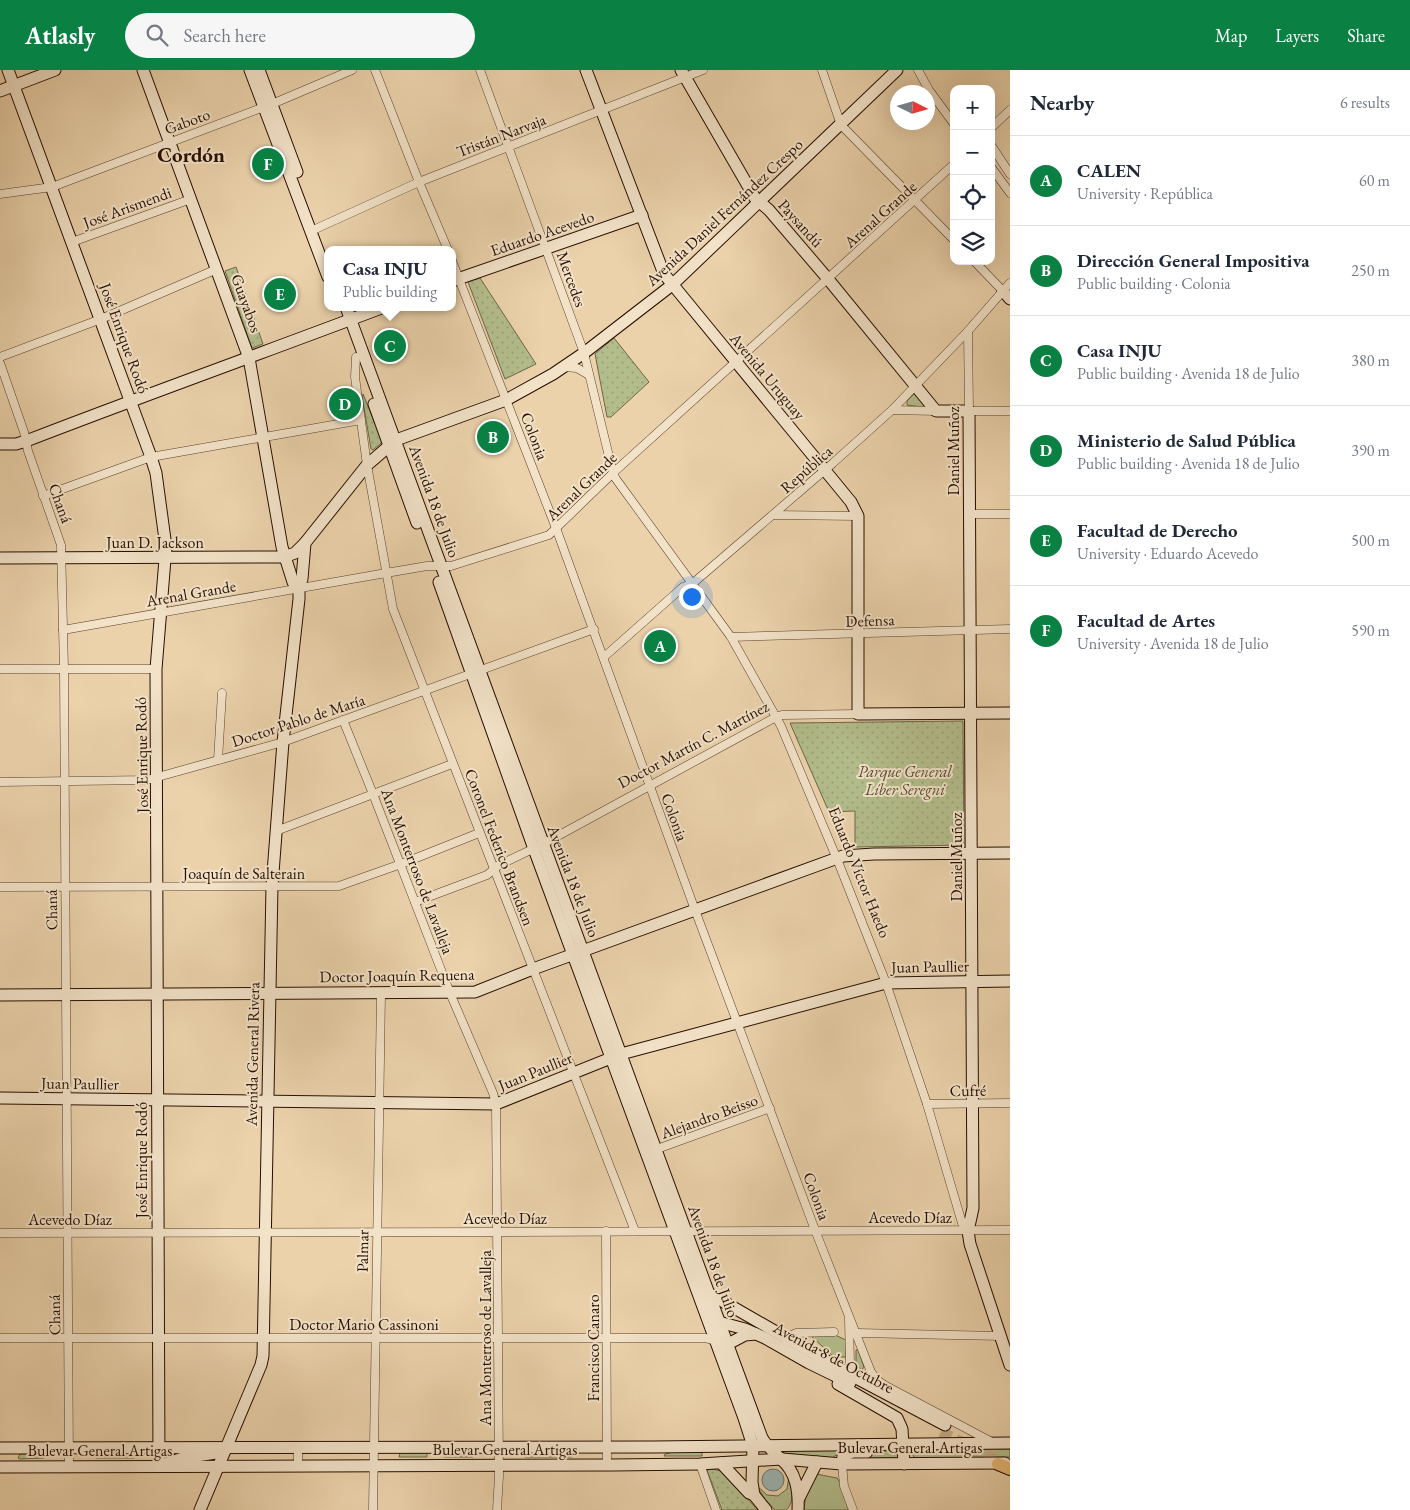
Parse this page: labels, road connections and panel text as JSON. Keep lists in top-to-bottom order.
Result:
{
  "streets": {
    "street": [
      "Gaboto",
      "Tristán Narvaja",
      "José Arismendi",
      "Avenida Daniel Fernández Crespo",
      "Arenal Grande",
      "Paysandú",
      "Eduardo Acevedo",
      "Mercedes",
      "Guayabos",
      "José Enrique Rodó",
      "Avenida Uruguay",
      "Colonia",
      "Daniel Muñoz",
      "República",
      "Avenida 18 de Julio",
      "Chaná",
      "Juan D. Jackson",
      "Defensa",
      "Doctor Pablo de María",
      "Doctor Martín C. Martínez",
      "Coronel Federico Brandsen",
      "Ana Monterroso de Lavalleja",
      "Eduardo Víctor Haedo",
      "Joaquín de Salterain",
      "Juan Paullier",
      "Doctor Joaquín Requena",
      "Avenida General Rivera",
      "Cufré",
      "Alejandro Beisso",
      "Acevedo Díaz",
      "Palmar",
      "Doctor Mario Cassinoni",
      "Francisco Canaro",
      "Avenida 8 de Octubre",
      "Bulevar General Artigas"
    ]
  },
  "crossings": [
    ["Gaboto", "Guayabos"],
    ["Gaboto", "José Enrique Rodó"],
    ["Tristán Narvaja", "Paysandú"],
    ["Tristán Narvaja", "Mercedes"],
    ["Tristán Narvaja", "Avenida Uruguay"],
    ["José Arismendi", "Guayabos"],
    ["José Arismendi", "José Enrique Rodó"],
    ["Avenida Daniel Fernández Crespo", "Paysandú"],
    ["Avenida Daniel Fernández Crespo", "Mercedes"],
    ["Avenida Daniel Fernández Crespo", "Avenida Uruguay"],
    ["Avenida Daniel Fernández Crespo", "Colonia"],
    ["Avenida Daniel Fernández Crespo", "Avenida 18 de Julio"],
    ["Arenal Grande", "Paysandú"],
    ["Arenal Grande", "Mercedes"],
    ["Arenal Grande", "José Enrique Rodó"],
    ["Arenal Grande", "Avenida Uruguay"],
    ["Arenal Grande", "Colonia"],
    ["Arenal Grande", "Avenida 18 de Julio"],
    ["Arenal Grande", "Chaná"],
    ["Arenal Grande", "Coronel Federico Brandsen"],
    ["Arenal Grande", "Eduardo Víctor Haedo"],
    ["Arenal Grande", "Avenida General Rivera"],
    ["Paysandú", "República"],
    ["Eduardo Acevedo", "Mercedes"],
    ["Eduardo Acevedo", "Avenida Uruguay"],
    ["Eduardo Acevedo", "Colonia"],
    ["Mercedes", "Eduardo Víctor Haedo"],
    ["Guayabos", "Juan D. Jackson"],
    ["Guayabos", "Avenida General Rivera"],
    ["José Enrique Rodó", "Juan D. Jackson"],
    ["José Enrique Rodó", "Doctor Pablo de María"],
    ["José Enrique Rodó", "Joaquín de Salterain"],
    ["José Enrique Rodó", "Juan Paullier"],
    ["José Enrique Rodó", "Doctor Joaquín Requena"],
    ["José Enrique Rodó", "Acevedo Díaz"],
    ["José Enrique Rodó", "Doctor Mario Cassinoni"],
    ["José Enrique Rodó", "Bulevar General Artigas"],
    ["Avenida Uruguay", "República"],
    ["Colonia", "República"],
    ["Colonia", "Doctor Pablo de María"],
    ["Colonia", "Doctor Martín C. Martínez"],
    ["Colonia", "Juan Paullier"],
    ["Colonia", "Doctor Joaquín Requena"],
    ["Colonia", "Alejandro Beisso"],
    ["Colonia", "Acevedo Díaz"],
    ["Colonia", "Avenida 8 de Octubre"],
    ["Daniel Muñoz", "República"],
    ["Daniel Muñoz", "Defensa"],
    ["Daniel Muñoz", "Doctor Martín C. Martínez"],
    ["Daniel Muñoz", "Eduardo Víctor Haedo"],
    ["Daniel Muñoz", "Juan Paullier"],
    ["Daniel Muñoz", "Doctor Joaquín Requena"],
    ["Daniel Muñoz", "Cufré"],
    ["Daniel Muñoz", "Acevedo Díaz"],
    ["República", "Eduardo Víctor Haedo"],
    ["Avenida 18 de Julio", "Doctor Pablo de María"],
    ["Avenida 18 de Julio", "Doctor Martín C. Martínez"],
    ["Avenida 18 de Julio", "Coronel Federico Brandsen"],
    ["Avenida 18 de Julio", "Juan Paullier"],
    ["Avenida 18 de Julio", "Doctor Joaquín Requena"],
    ["Avenida 18 de Julio", "Alejandro Beisso"],
    ["Avenida 18 de Julio", "Acevedo Díaz"],
    ["Avenida 18 de Julio", "Doctor Mario Cassinoni"],
    ["Avenida 18 de Julio", "Avenida 8 de Octubre"],
    ["Avenida 18 de Julio", "Bulevar General Artigas"],
    ["Chaná", "Juan D. Jackson"],
    ["Chaná", "Doctor Pablo de María"],
    ["Chaná", "Joaquín de Salterain"],
    ["Chaná", "Juan Paullier"],
    ["Chaná", "Doctor Joaquín Requena"],
    ["Chaná", "Acevedo Díaz"],
    ["Chaná", "Doctor Mario Cassinoni"],
    ["Chaná", "Bulevar General Artigas"],
    ["Juan D. Jackson", "Avenida General Rivera"],
    ["Defensa", "Eduardo Víctor Haedo"],
    ["Doctor Pablo de María", "Coronel Federico Brandsen"],
    ["Doctor Pablo de María", "Ana Monterroso de Lavalleja"],
    ["Doctor Pablo de María", "Avenida General Rivera"],
    ["Doctor Martín C. Martínez", "Coronel Federico Brandsen"],
    ["Doctor Martín C. Martínez", "Ana Monterroso de Lavalleja"],
    ["Doctor Martín C. Martínez", "Eduardo Víctor Haedo"],
    ["Coronel Federico Brandsen", "Joaquín de Salterain"],
    ["Coronel Federico Brandsen", "Juan Paullier"],
    ["Coronel Federico Brandsen", "Doctor Joaquín Requena"],
    ["Coronel Federico Brandsen", "Acevedo Díaz"],
    ["Ana Monterroso de Lavalleja", "Joaquín de Salterain"],
    ["Ana Monterroso de Lavalleja", "Juan Paullier"],
    ["Ana Monterroso de Lavalleja", "Doctor Joaquín Requena"],
    ["Ana Monterroso de Lavalleja", "Acevedo Díaz"],
    ["Ana Monterroso de Lavalleja", "Doctor Mario Cassinoni"],
    ["Ana Monterroso de Lavalleja", "Bulevar General Artigas"],
    ["Eduardo Víctor Haedo", "Juan Paullier"],
    ["Eduardo Víctor Haedo", "Doctor Joaquín Requena"],
    ["Eduardo Víctor Haedo", "Cufré"],
    ["Eduardo Víctor Haedo", "Acevedo Díaz"],
    ["Joaquín de Salterain", "Avenida General Rivera"],
    ["Juan Paullier", "Avenida General Rivera"],
    ["Juan Paullier", "Palmar"],
    ["Doctor Joaquín Requena", "Avenida General Rivera"],
    ["Doctor Joaquín Requena", "Palmar"],
    ["Avenida General Rivera", "Acevedo Díaz"],
    ["Avenida General Rivera", "Doctor Mario Cassinoni"],
    ["Avenida General Rivera", "Bulevar General Artigas"],
    ["Acevedo Díaz", "Palmar"],
    ["Acevedo Díaz", "Francisco Canaro"],
    ["Palmar", "Doctor Mario Cassinoni"],
    ["Palmar", "Bulevar General Artigas"],
    ["Doctor Mario Cassinoni", "Francisco Canaro"],
    ["Francisco Canaro", "Bulevar General Artigas"],
    ["Avenida 8 de Octubre", "Bulevar General Artigas"]
  ],
  "districts": ["Cordón"],
  "parks": ["Parque General Líber Seregni"],
  "north": "right",
  "page": {
    "header": "Atlasly",
    "search": "Search here",
    "nav": ["Map", "Layers", "Share"],
    "heading": ["Nearby", "6 results"],
    "map_buttons": ["+", "−"],
    "list": [
      {
        "mark": "A",
        "name": "CALEN",
        "note": "University · República",
        "value": "60 m"
      },
      {
        "mark": "B",
        "name": "Dirección General Impositiva",
        "note": "Public building · Colonia",
        "value": "250 m"
      },
      {
        "mark": "C",
        "name": "Casa INJU",
        "note": "Public building · Avenida 18 de Julio",
        "value": "380 m"
      },
      {
        "mark": "D",
        "name": "Ministerio de Salud Pública",
        "note": "Public building · Avenida 18 de Julio",
        "value": "390 m"
      },
      {
        "mark": "E",
        "name": "Facultad de Derecho",
        "note": "University · Eduardo Acevedo",
        "value": "500 m"
      },
      {
        "mark": "F",
        "name": "Facultad de Artes",
        "note": "University · Avenida 18 de Julio",
        "value": "590 m"
      }
    ],
    "pins": [
      "F",
      "E",
      "C",
      "D",
      "B",
      "A"
    ],
    "popup": ["Casa INJU", "Public building"]
  }
}
